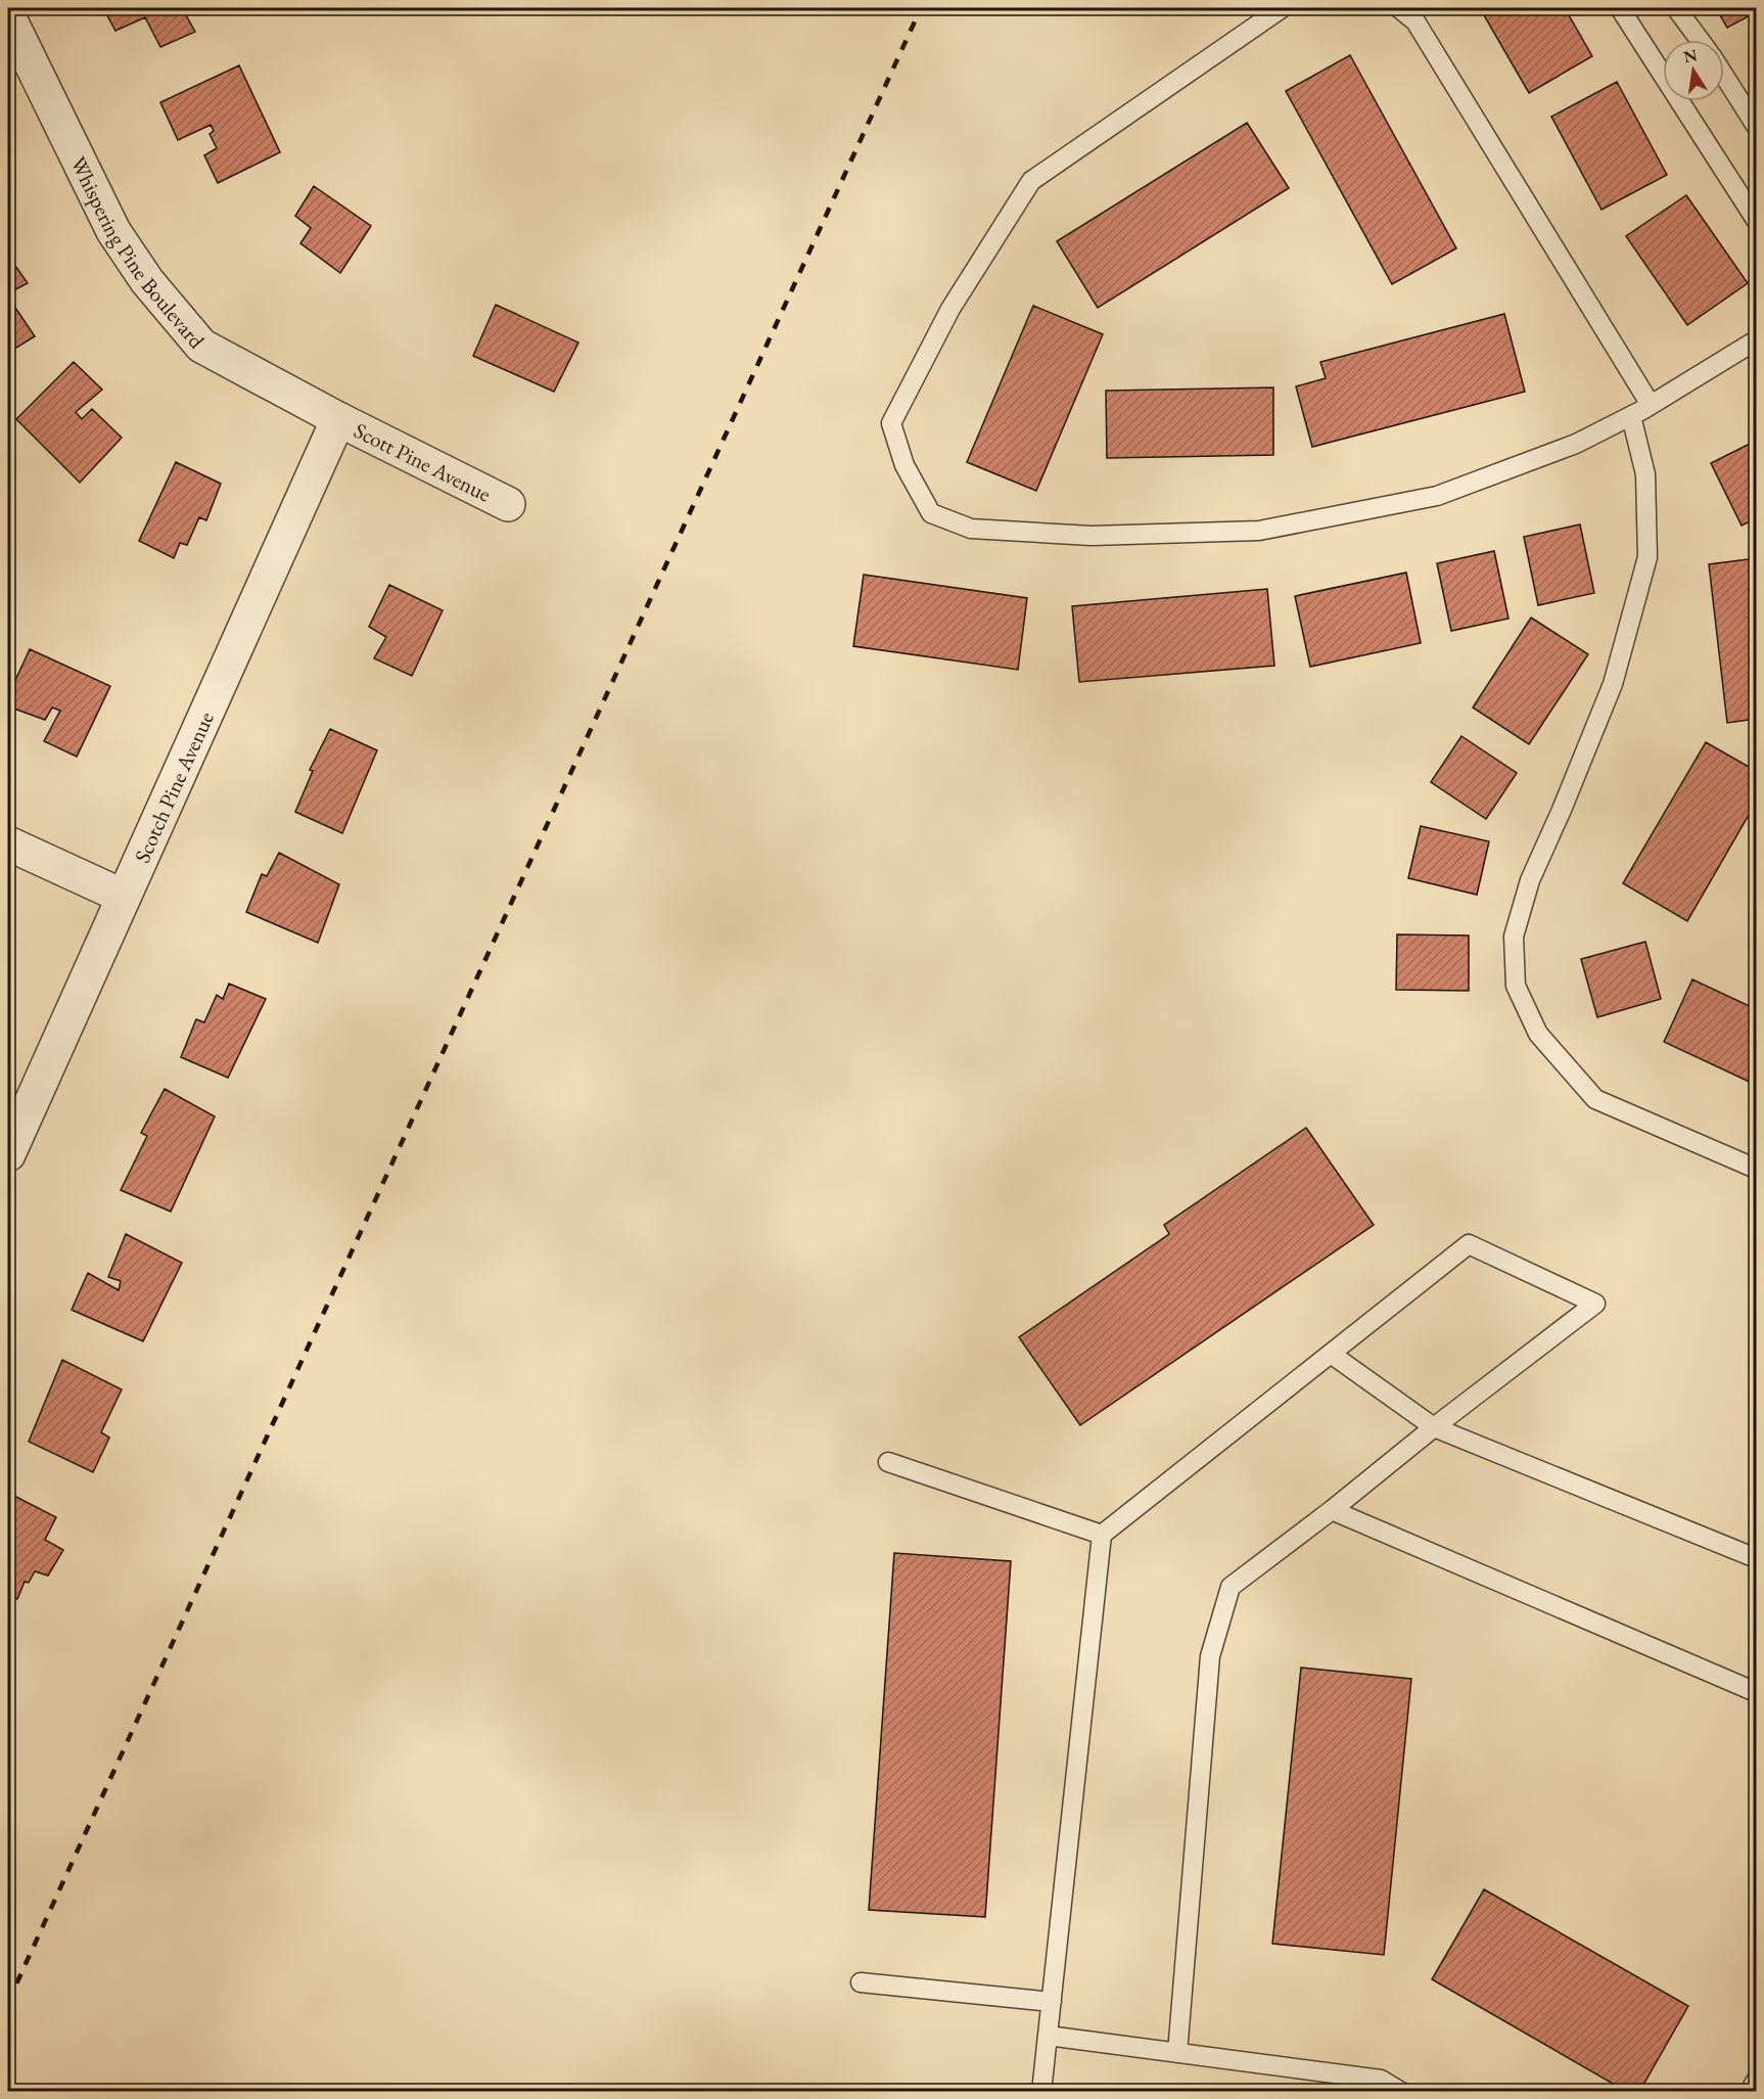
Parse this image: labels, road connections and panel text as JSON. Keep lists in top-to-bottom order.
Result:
{
  "streets": {
    "street": ["Whispering Pine Boulevard", "Scott Pine Avenue", "Scotch Pine Avenue"]
  },
  "crossings": [
    ["Whispering Pine Boulevard", "Scott Pine Avenue"],
    ["Whispering Pine Boulevard", "Scotch Pine Avenue"],
    ["Scott Pine Avenue", "Scotch Pine Avenue"]
  ],
  "north": "top"
}
